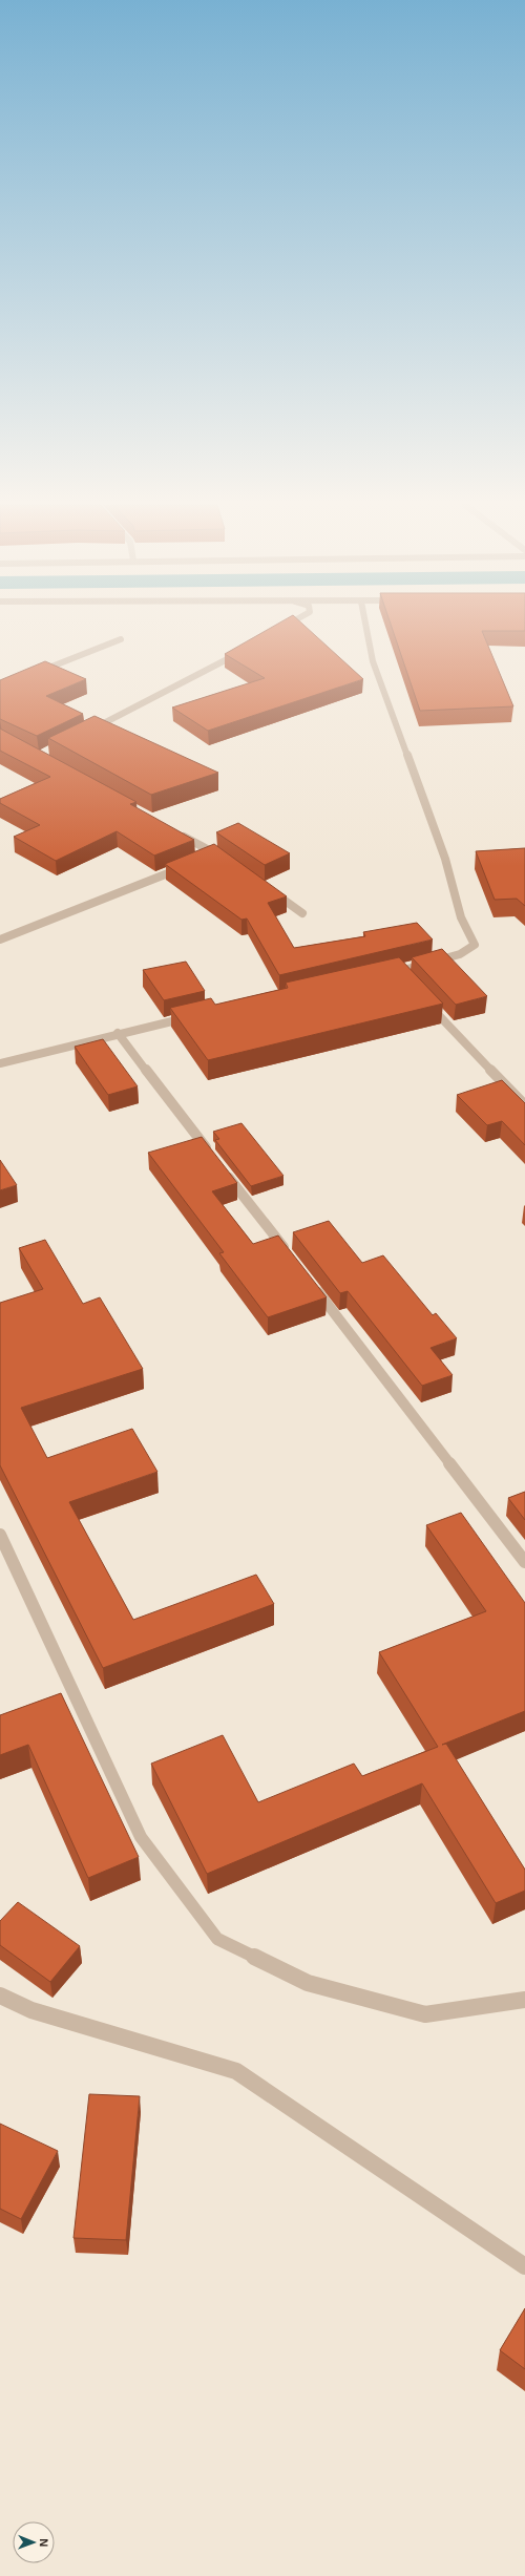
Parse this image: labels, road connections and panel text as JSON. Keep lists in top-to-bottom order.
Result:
{
  "north": "right"
}
